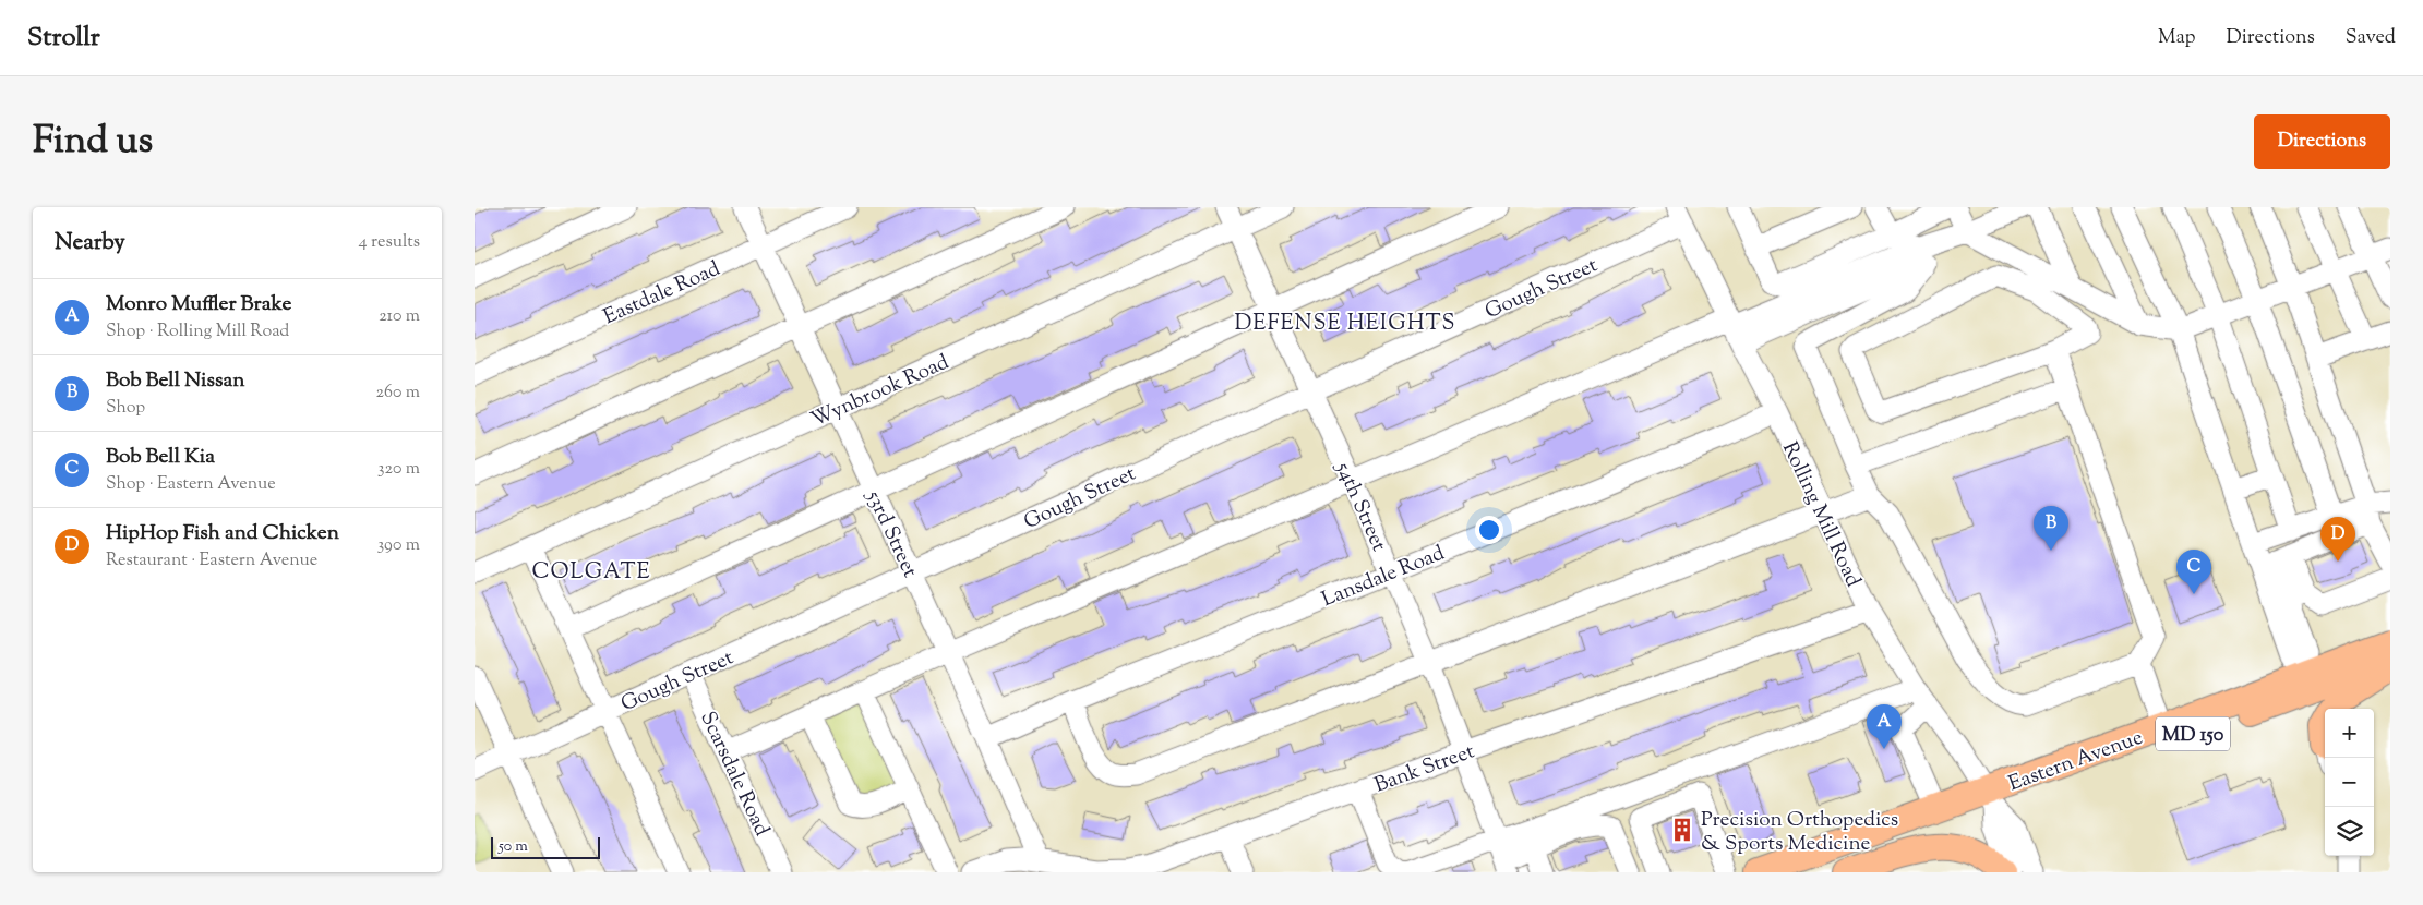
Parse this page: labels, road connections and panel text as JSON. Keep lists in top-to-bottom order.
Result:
{
  "streets": {
    "main road": ["MD 150", "Eastern Avenue"],
    "street": [
      "Gough Street",
      "Eastdale Road",
      "Wynbrook Road",
      "54th Street",
      "Rolling Mill Road",
      "53rd Street",
      "Lansdale Road",
      "Bank Street",
      "Scarsdale Road"
    ]
  },
  "crossings": [
    ["Gough Street", "54th Street"],
    ["Gough Street", "Rolling Mill Road"],
    ["Gough Street", "53rd Street"],
    ["Gough Street", "Scarsdale Road"],
    ["Eastdale Road", "53rd Street"],
    ["Wynbrook Road", "54th Street"],
    ["Wynbrook Road", "53rd Street"],
    ["54th Street", "Lansdale Road"],
    ["54th Street", "Bank Street"],
    ["Rolling Mill Road", "Lansdale Road"],
    ["Rolling Mill Road", "Eastern Avenue"],
    ["Rolling Mill Road", "Bank Street"],
    ["53rd Street", "Lansdale Road"],
    ["53rd Street", "Bank Street"]
  ],
  "districts": ["DEFENSE HEIGHTS", "COLGATE"],
  "places": {
    "building": ["Precision Orthopedics & Sports Medicine"]
  },
  "scale_bar": "50 m",
  "page": {
    "header": "Strollr",
    "nav": ["Map", "Directions", "Saved"],
    "title": "Find us",
    "buttons": "Directions",
    "heading": ["Nearby", "4 results"],
    "list": [
      {
        "mark": "A",
        "name": "Monro Muffler Brake",
        "note": "Shop · Rolling Mill Road",
        "value": "210 m"
      },
      {
        "mark": "B",
        "name": "Bob Bell Nissan",
        "note": "Shop",
        "value": "260 m"
      },
      {
        "mark": "C",
        "name": "Bob Bell Kia",
        "note": "Shop · Eastern Avenue",
        "value": "320 m"
      },
      {
        "mark": "D",
        "name": "HipHop Fish and Chicken",
        "note": "Restaurant · Eastern Avenue",
        "value": "390 m"
      }
    ],
    "pins": [
      "B",
      "D",
      "C",
      "A"
    ],
    "map_buttons": ["+", "−"],
    "scale": "50 m"
  }
}
